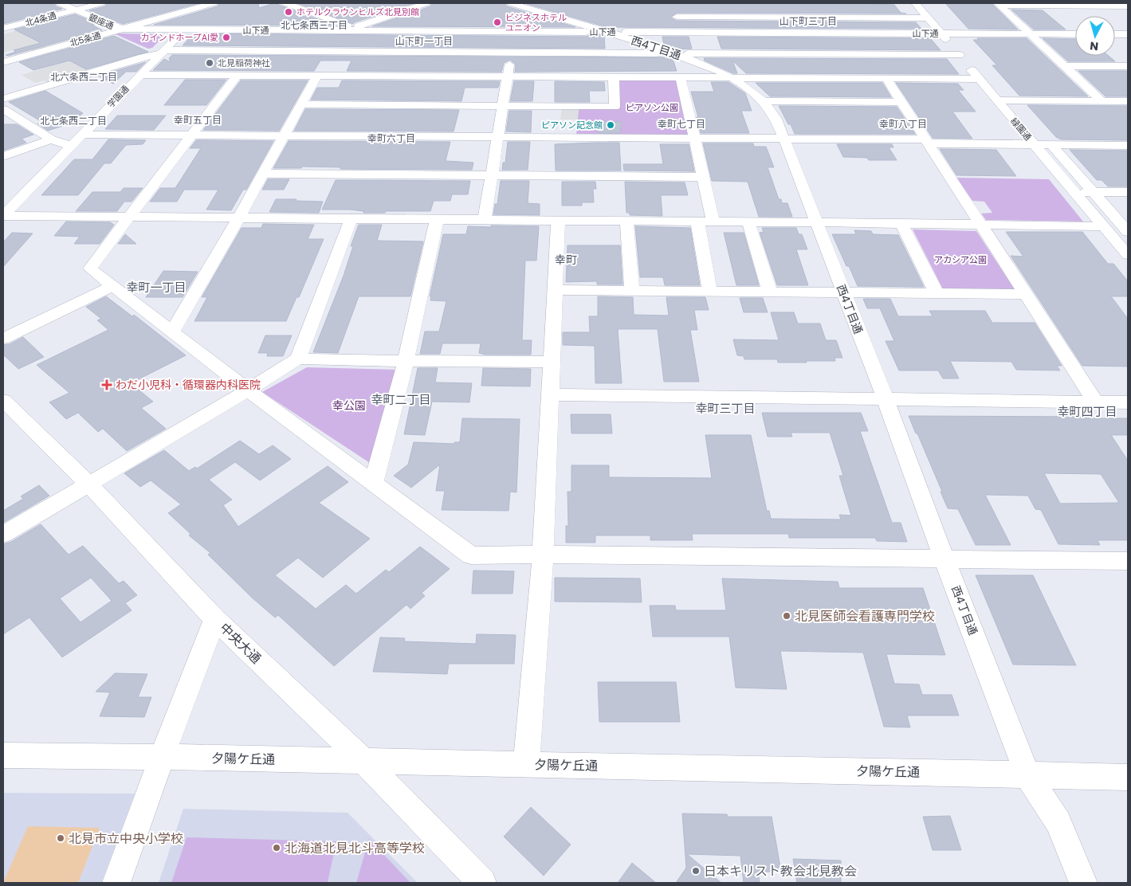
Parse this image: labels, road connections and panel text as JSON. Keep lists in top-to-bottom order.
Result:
{
  "streets": {
    "street": [
      "北4条通",
      "銀座通",
      "山下通",
      "北5条通",
      "西4丁目通",
      "学園通",
      "緑園通",
      "中央大通",
      "夕陽ケ丘通"
    ]
  },
  "crossings": [
    ["北4条通", "銀座通"],
    ["銀座通", "山下通"],
    ["銀座通", "北5条通"],
    ["山下通", "北5条通"],
    ["山下通", "西4丁目通"],
    ["山下通", "学園通"],
    ["山下通", "緑園通"],
    ["西4丁目通", "夕陽ケ丘通"],
    ["中央大通", "夕陽ケ丘通"]
  ],
  "districts": [
    "山下町三丁目",
    "北七条西三丁目",
    "山下町一丁目",
    "北六条西二丁目",
    "幸町五丁目",
    "北七条西二丁目",
    "幸町七丁目",
    "幸町八丁目",
    "幸町六丁目",
    "幸町",
    "幸町一丁目",
    "幸町二丁目",
    "幸町三丁目",
    "幸町四丁目"
  ],
  "parks": ["ピアソン公園", "アカシア公園", "幸公園"],
  "places": {
    "other": [
      "ホテルクラウンヒルズ北見別館",
      "ビジネスホテル ユニオン",
      "カインドホープAI愛",
      "北見稲荷神社",
      "ピアソン記念館",
      "北見医師会看護専門学校",
      "北見市立中央小学校",
      "北海道北見北斗高等学校",
      "日本キリスト教会北見教会"
    ],
    "health": ["わだ小児科・循環器内科医院"]
  },
  "north": "bottom"
}
